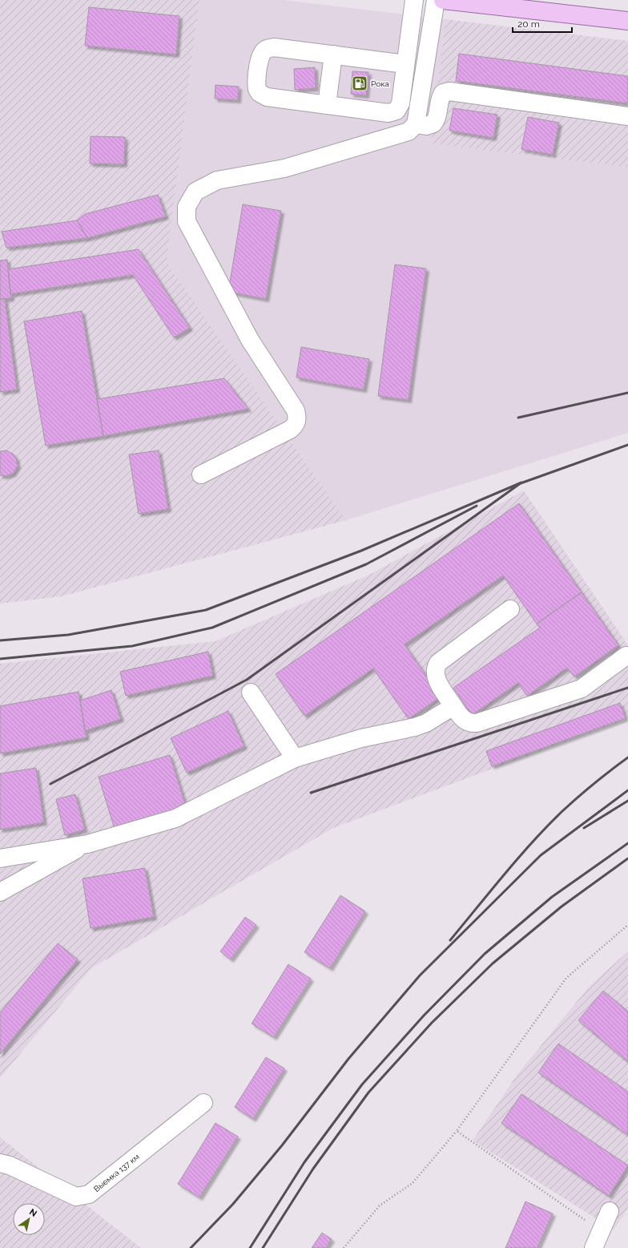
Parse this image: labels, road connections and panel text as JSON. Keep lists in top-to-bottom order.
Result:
{
  "streets": {
    "street": ["Выемка 137 км"]
  },
  "places": {
    "fuel station": ["Рока"]
  },
  "scale_bar": "20 m",
  "north": "top right"
}
